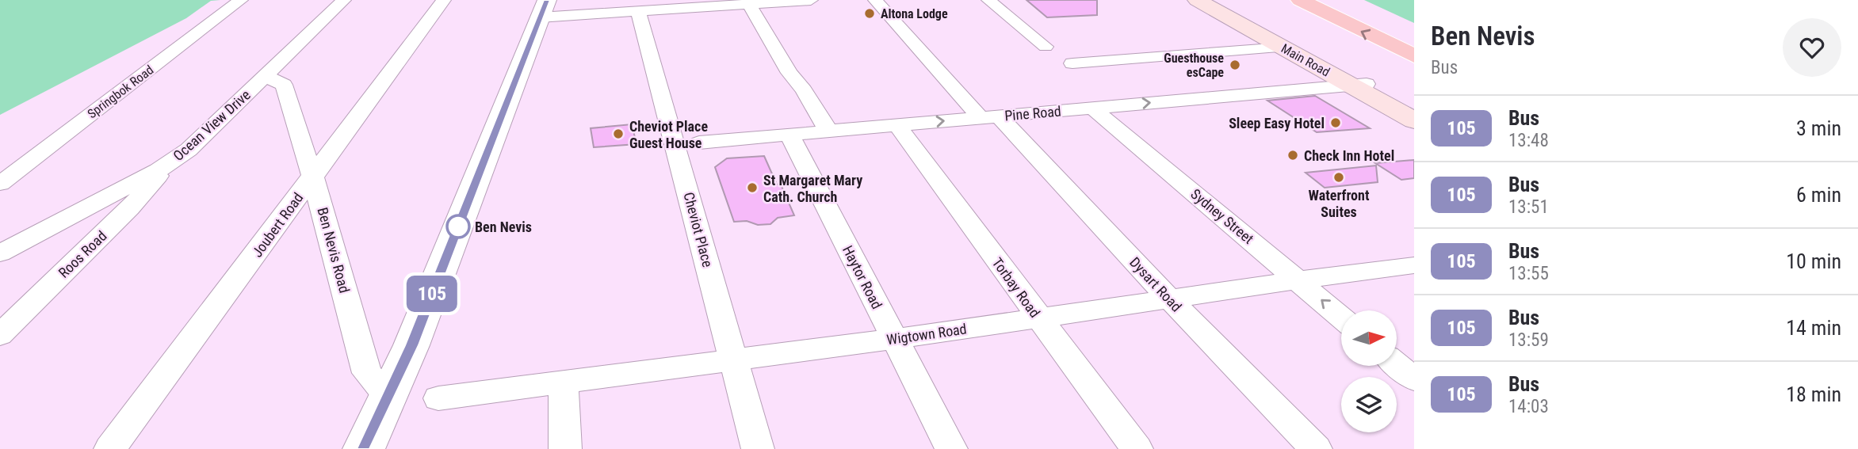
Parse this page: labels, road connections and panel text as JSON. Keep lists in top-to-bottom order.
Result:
{
  "streets": {
    "main road": ["Main Road"],
    "street": [
      "Springbok Road",
      "Pine Road",
      "Ocean View Drive",
      "Sydney Street",
      "Joubert Road",
      "Cheviot Place",
      "Ben Nevis Road",
      "Roos Road",
      "Haytor Road",
      "Dysart Road",
      "Torbay Road",
      "Wigtown Road"
    ]
  },
  "crossings": [
    ["Main Road", "Pine Road"],
    ["Pine Road", "Sydney Street"],
    ["Pine Road", "Haytor Road"],
    ["Pine Road", "Dysart Road"],
    ["Pine Road", "Torbay Road"],
    ["Ocean View Drive", "Ben Nevis Road"],
    ["Ocean View Drive", "Roos Road"],
    ["Sydney Street", "Wigtown Road"],
    ["Joubert Road", "Ben Nevis Road"],
    ["Cheviot Place", "Wigtown Road"],
    ["Haytor Road", "Wigtown Road"],
    ["Dysart Road", "Wigtown Road"],
    ["Torbay Road", "Wigtown Road"]
  ],
  "places": [
    "Altona Lodge",
    "Guesthouse esCape",
    "Sleep Easy Hotel",
    "Cheviot Place Guest House",
    "Check Inn Hotel",
    "Waterfront Suites",
    "St Margaret Mary Cath. Church",
    "Ben Nevis"
  ],
  "lines": ["bus line 105"],
  "north": "right",
  "page": {
    "on_map": "105",
    "heading": ["Ben Nevis", "Bus"],
    "list": [
      {
        "mark": "105",
        "name": "Bus",
        "note": "13:48",
        "value": "3 min"
      },
      {
        "mark": "105",
        "name": "Bus",
        "note": "13:51",
        "value": "6 min"
      },
      {
        "mark": "105",
        "name": "Bus",
        "note": "13:55",
        "value": "10 min"
      },
      {
        "mark": "105",
        "name": "Bus",
        "note": "13:59",
        "value": "14 min"
      },
      {
        "mark": "105",
        "name": "Bus",
        "note": "14:03",
        "value": "18 min"
      }
    ]
  }
}
